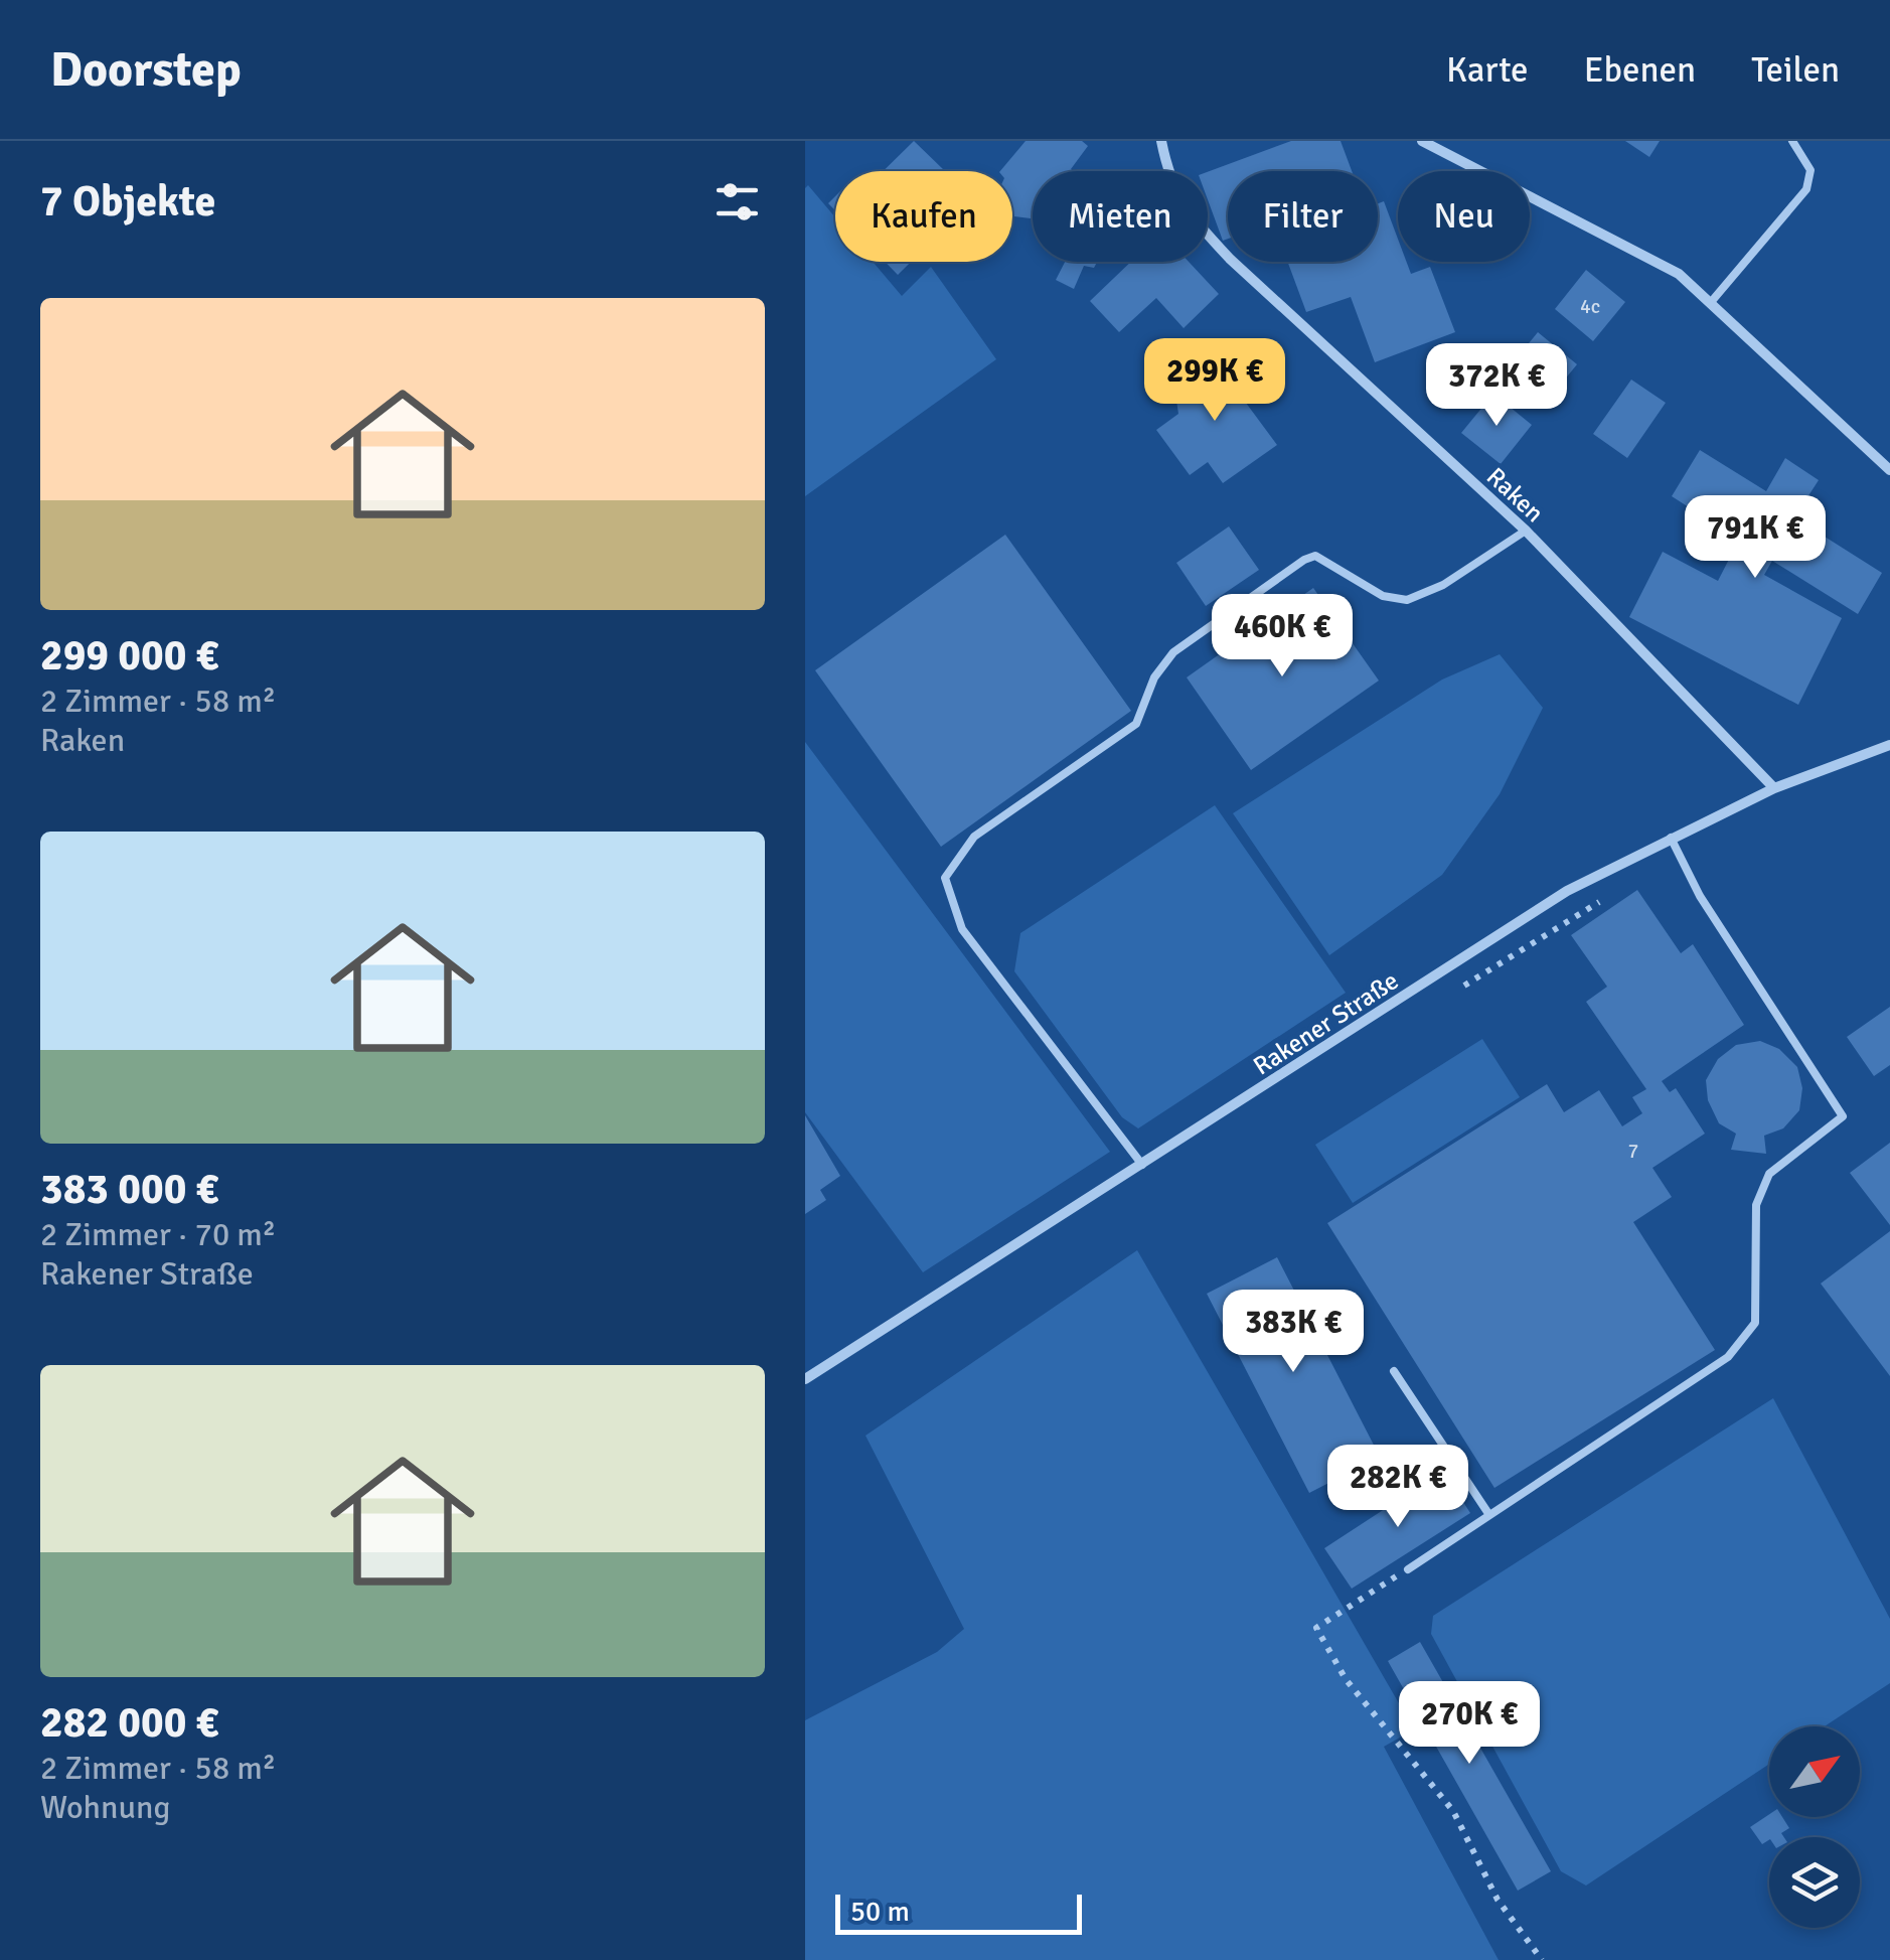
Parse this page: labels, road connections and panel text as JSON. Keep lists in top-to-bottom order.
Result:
{
  "streets": {
    "street": ["Raken", "Rakener Straße"]
  },
  "crossings": [
    ["Raken", "Rakener Straße"]
  ],
  "house_numbers": ["4c", "7"],
  "scale_bar": "50 m",
  "north": "top right",
  "page": {
    "header": "Doorstep",
    "nav": ["Karte", "Ebenen", "Teilen"],
    "heading": "7 Objekte",
    "chip": [
      "Kaufen",
      "Mieten",
      "Filter",
      "Neu"
    ],
    "list": [
      {
        "name": "299 000 €",
        "note": "2 Zimmer · 58 m² · Raken"
      },
      {
        "name": "383 000 €",
        "note": "2 Zimmer · 70 m² · Rakener Straße"
      },
      {
        "name": "282 000 €",
        "note": "2 Zimmer · 58 m² · Wohnung"
      }
    ],
    "price": [
      "299K €",
      "372K €",
      "791K €",
      "460K €",
      "383K €",
      "282K €",
      "270K €"
    ],
    "scale": "50 m"
  }
}
